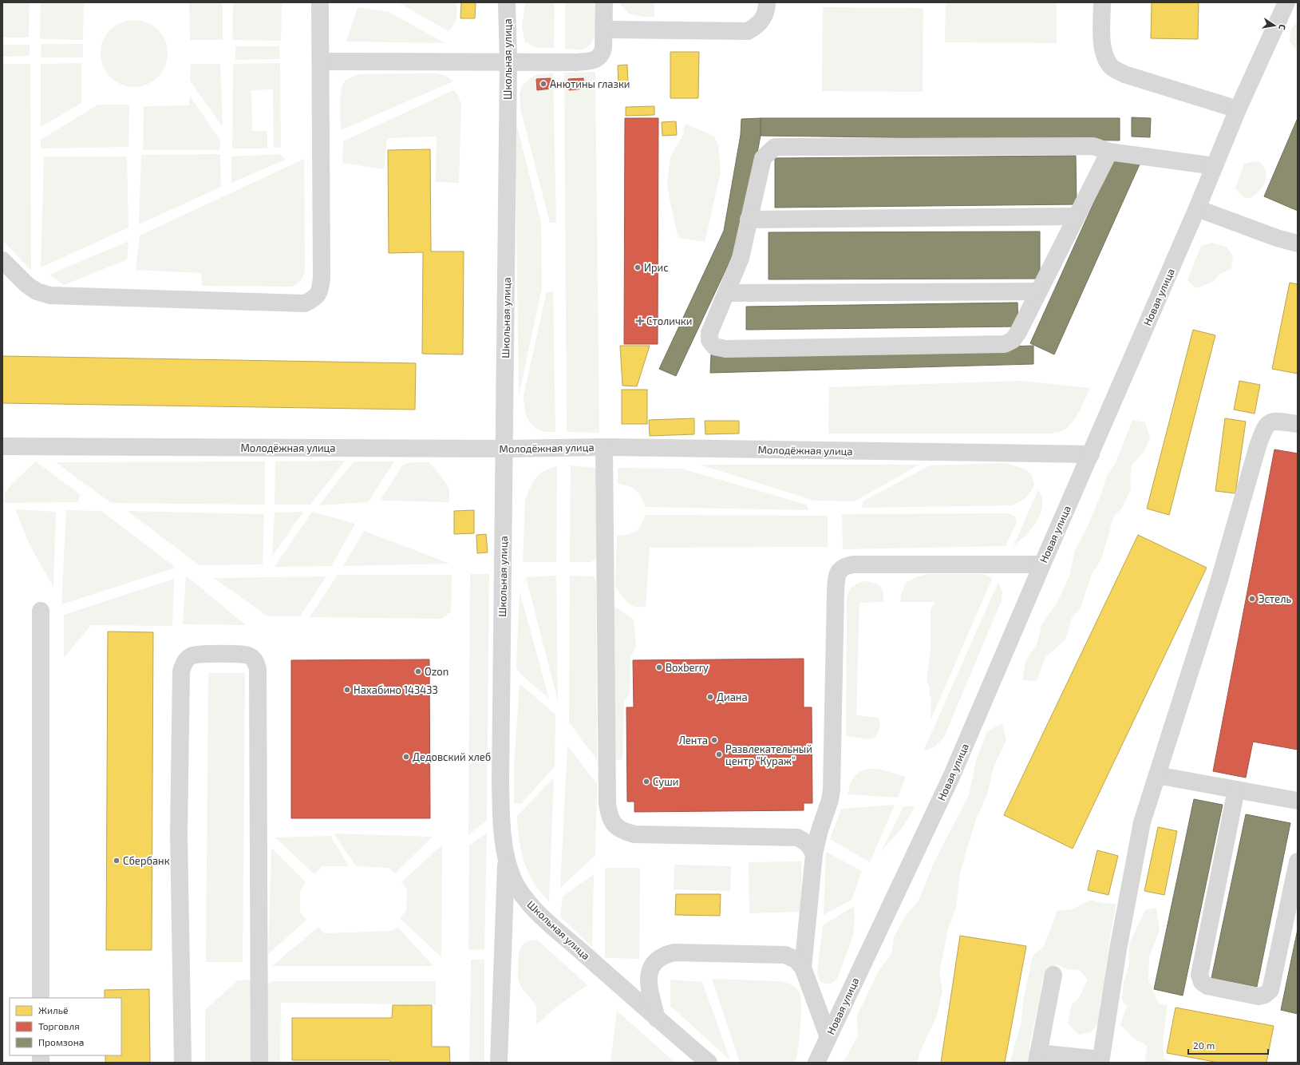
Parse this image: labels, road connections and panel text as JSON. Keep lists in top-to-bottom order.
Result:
{
  "streets": {
    "street": ["Школьная улица", "Новая улица", "Молодёжная улица"]
  },
  "crossings": [
    ["Школьная улица", "Молодёжная улица"],
    ["Новая улица", "Молодёжная улица"]
  ],
  "places": {
    "other": [
      "Анютины глазки",
      "Ирис",
      "Эстель",
      "Boxberry",
      "Ozon",
      "Нахабино 143433",
      "Диана",
      "Лента",
      "Развлекательный центр \"Кураж\"",
      "Дедовский хлеб",
      "Суши",
      "Сбербанк"
    ],
    "health": ["Столички"]
  },
  "legend": ["Жильё", "Торговля", "Промзона"],
  "scale_bar": "20 m",
  "north": "right"
}
